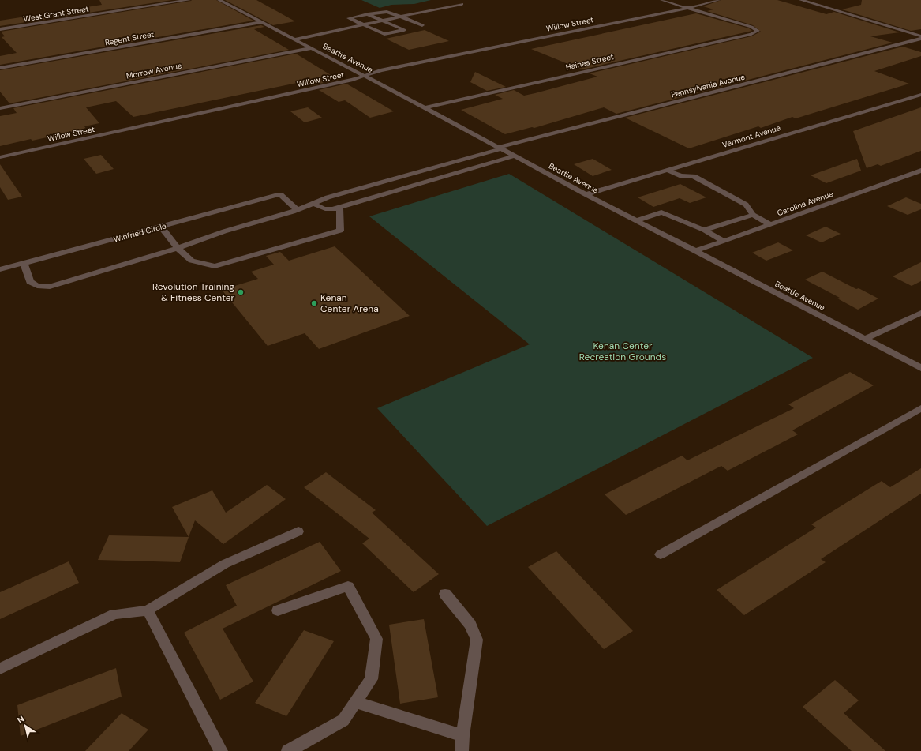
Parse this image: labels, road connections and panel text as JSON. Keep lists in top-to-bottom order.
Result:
{
  "streets": {
    "street": [
      "West Grant Street",
      "Willow Street",
      "Regent Street",
      "Beattie Avenue",
      "Haines Street",
      "Morrow Avenue",
      "Pennsylvania Avenue",
      "Vermont Avenue",
      "Carolina Avenue",
      "Winfried Circle"
    ]
  },
  "crossings": [
    ["Willow Street", "Beattie Avenue"],
    ["Willow Street", "Haines Street"],
    ["Regent Street", "Beattie Avenue"],
    ["Beattie Avenue", "Haines Street"],
    ["Beattie Avenue", "Morrow Avenue"],
    ["Beattie Avenue", "Pennsylvania Avenue"],
    ["Beattie Avenue", "Vermont Avenue"],
    ["Beattie Avenue", "Carolina Avenue"],
    ["Pennsylvania Avenue", "Winfried Circle"]
  ],
  "parks": ["Kenan Center Recreation Grounds"],
  "places": ["Revolution Training & Fitness Center", "Kenan Center Arena"],
  "north": "top left"
}
